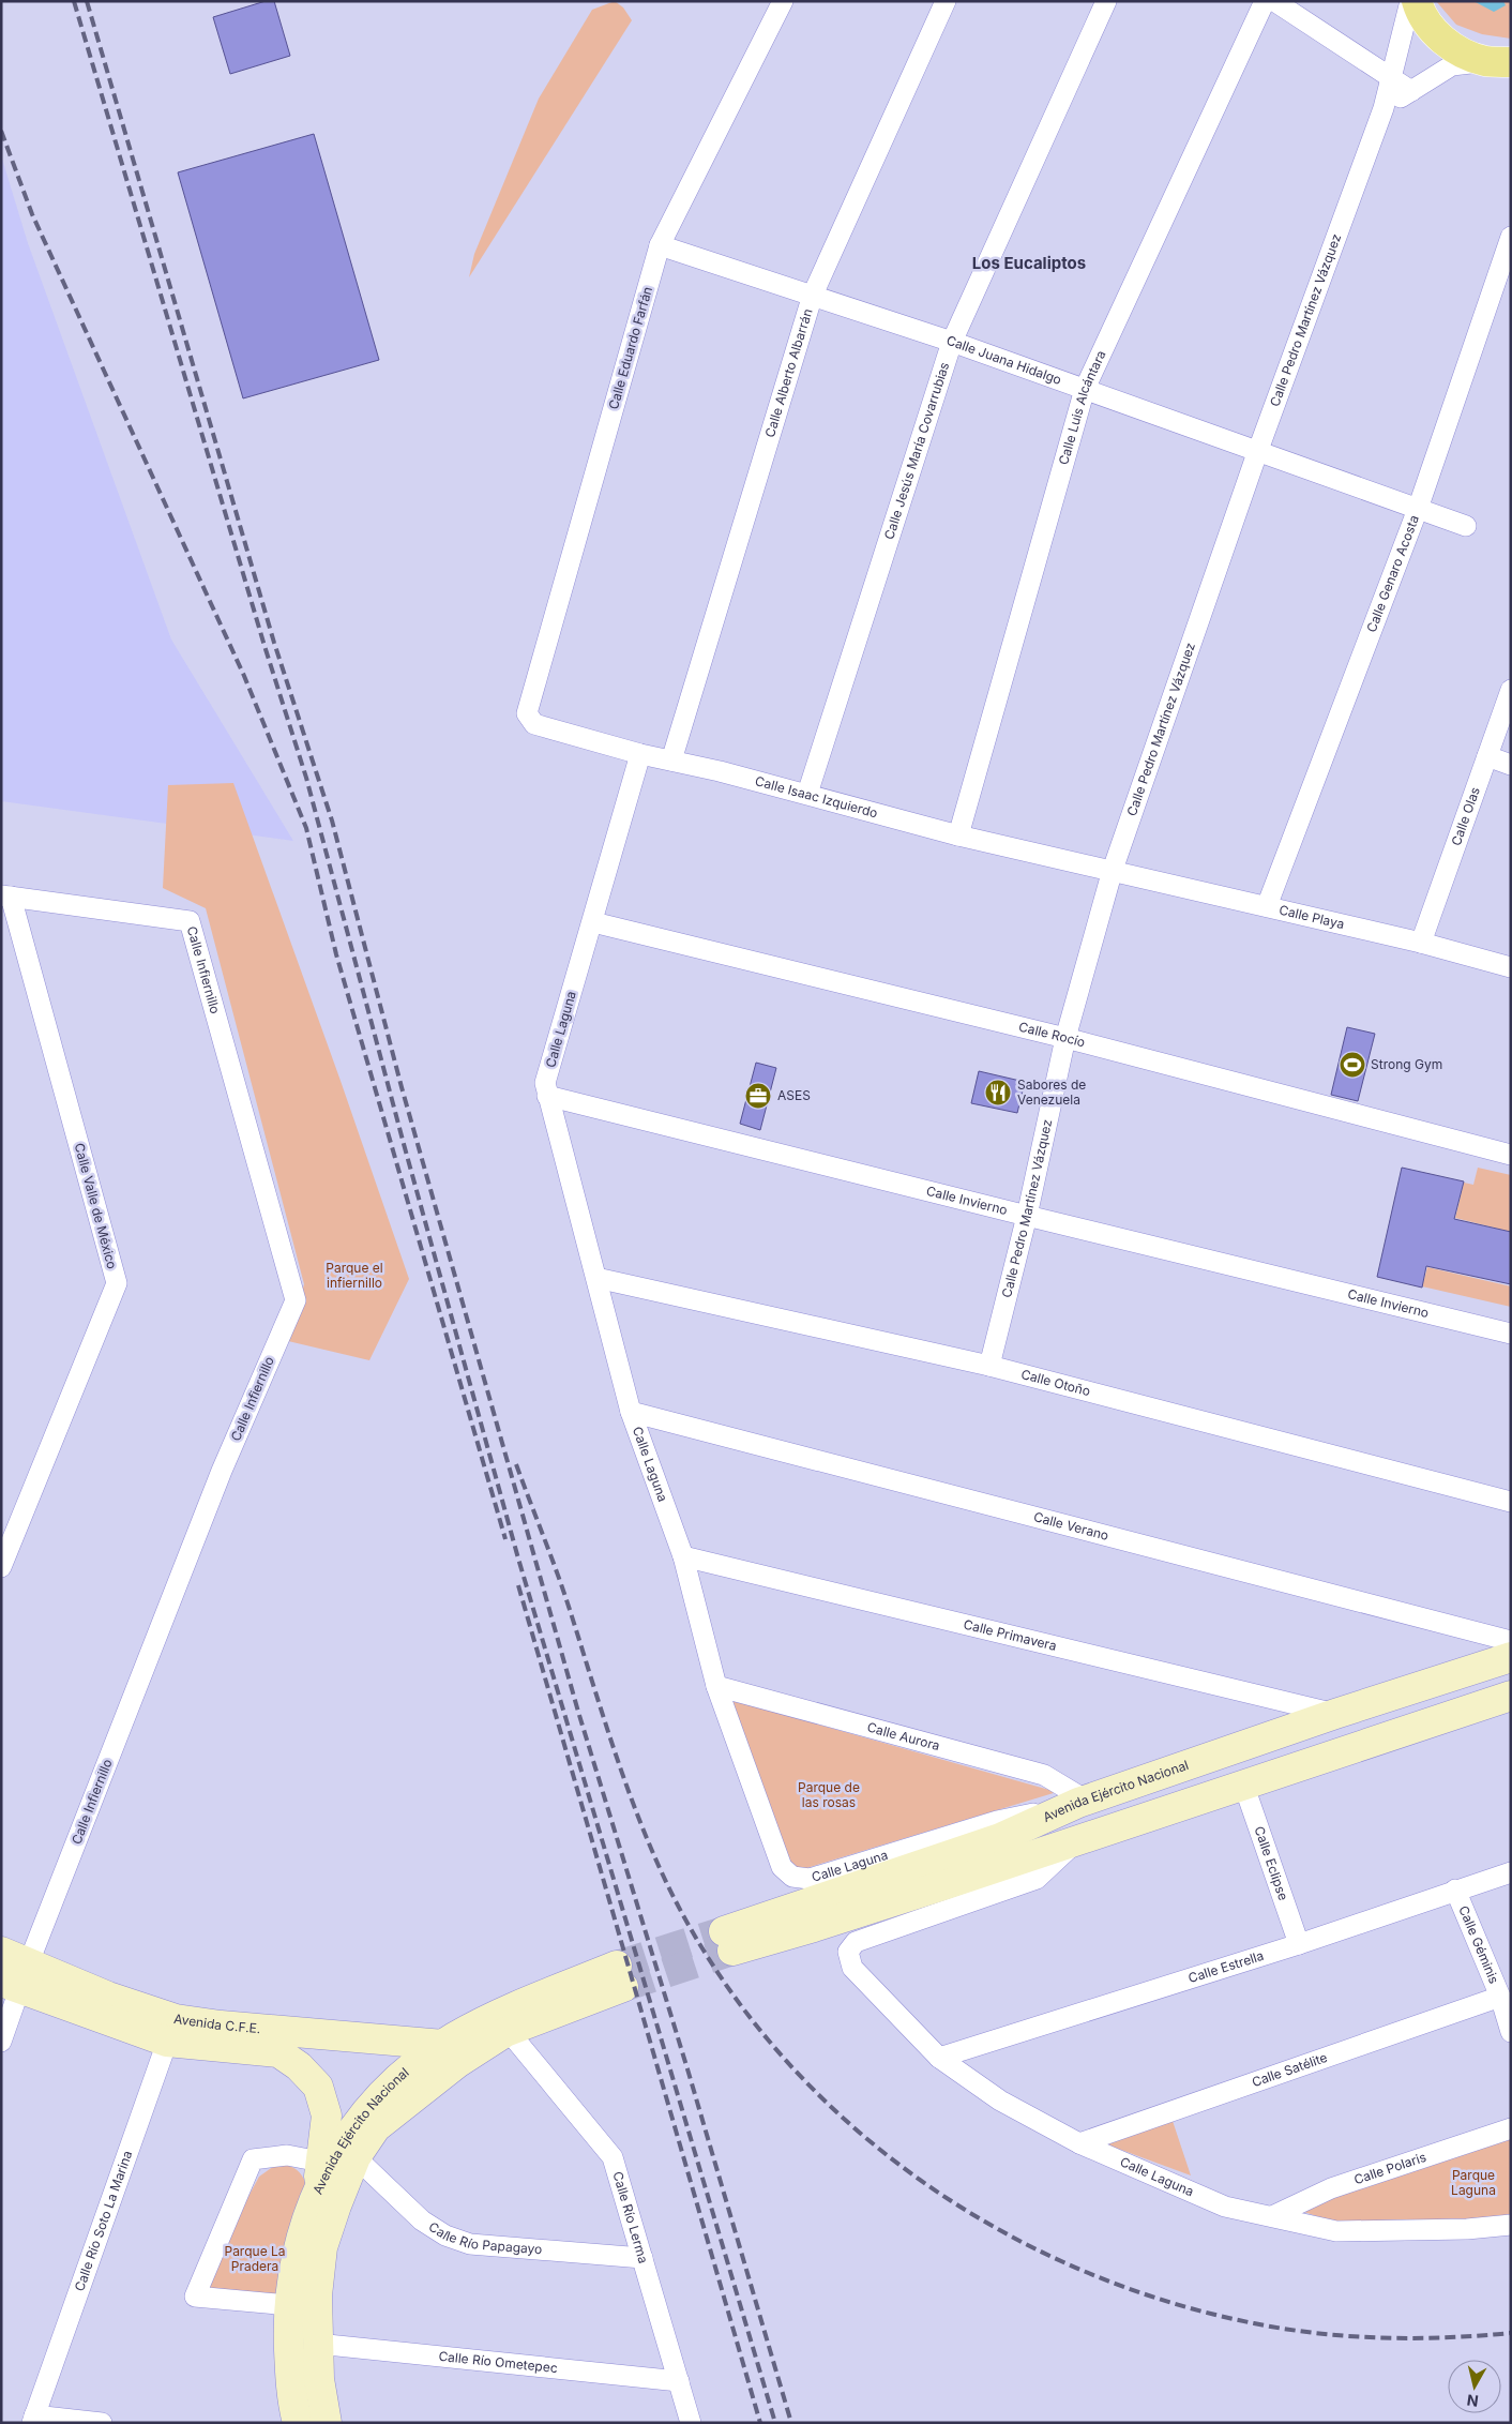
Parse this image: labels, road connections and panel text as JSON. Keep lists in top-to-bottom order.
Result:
{
  "streets": {
    "main road": ["Avenida Ejército Nacional", "Avenida C.F.E."],
    "street": [
      "Calle Pedro Martínez Vázquez",
      "Calle Eduardo Farfán",
      "Calle Juana Hidalgo",
      "Calle Alberto Albarrán",
      "Calle Luis Alcántara",
      "Calle Jesús María Covarrubias",
      "Calle Genaro Acosta",
      "Calle Isaac Izquierdo",
      "Calle Olas",
      "Calle Playa",
      "Calle Infiernillo",
      "Calle Laguna",
      "Calle Rocío",
      "Calle Invierno",
      "Calle Valle de México",
      "Calle Otoño",
      "Calle Verano",
      "Calle Primavera",
      "Calle Aurora",
      "Calle Eclipse",
      "Calle Géminis",
      "Calle Estrella",
      "Calle Satélite",
      "Calle Polaris",
      "Calle Río Lerma",
      "Calle Río Soto La Marina",
      "Calle Río Papagayo",
      "Calle Río Ometepec"
    ]
  },
  "crossings": [
    ["Calle Pedro Martínez Vázquez", "Calle Juana Hidalgo"],
    ["Calle Pedro Martínez Vázquez", "Calle Isaac Izquierdo"],
    ["Calle Pedro Martínez Vázquez", "Calle Playa"],
    ["Calle Pedro Martínez Vázquez", "Calle Rocío"],
    ["Calle Pedro Martínez Vázquez", "Calle Invierno"],
    ["Calle Pedro Martínez Vázquez", "Calle Otoño"],
    ["Calle Eduardo Farfán", "Calle Juana Hidalgo"],
    ["Calle Eduardo Farfán", "Calle Isaac Izquierdo"],
    ["Calle Juana Hidalgo", "Calle Alberto Albarrán"],
    ["Calle Juana Hidalgo", "Calle Luis Alcántara"],
    ["Calle Juana Hidalgo", "Calle Jesús María Covarrubias"],
    ["Calle Juana Hidalgo", "Calle Genaro Acosta"],
    ["Calle Alberto Albarrán", "Calle Isaac Izquierdo"],
    ["Calle Luis Alcántara", "Calle Isaac Izquierdo"],
    ["Calle Jesús María Covarrubias", "Calle Isaac Izquierdo"],
    ["Calle Genaro Acosta", "Calle Playa"],
    ["Calle Isaac Izquierdo", "Calle Playa"],
    ["Calle Isaac Izquierdo", "Calle Laguna"],
    ["Calle Olas", "Calle Playa"],
    ["Calle Infiernillo", "Calle Valle de México"],
    ["Calle Infiernillo", "Avenida C.F.E."],
    ["Calle Laguna", "Calle Rocío"],
    ["Calle Laguna", "Calle Invierno"],
    ["Calle Laguna", "Calle Otoño"],
    ["Calle Laguna", "Calle Verano"],
    ["Calle Laguna", "Calle Primavera"],
    ["Calle Laguna", "Calle Aurora"],
    ["Calle Laguna", "Avenida Ejército Nacional"],
    ["Calle Laguna", "Calle Estrella"],
    ["Calle Laguna", "Calle Satélite"],
    ["Calle Laguna", "Calle Polaris"],
    ["Calle Primavera", "Avenida Ejército Nacional"],
    ["Calle Aurora", "Avenida Ejército Nacional"],
    ["Avenida Ejército Nacional", "Calle Eclipse"],
    ["Avenida Ejército Nacional", "Avenida C.F.E."],
    ["Avenida Ejército Nacional", "Calle Río Papagayo"],
    ["Avenida Ejército Nacional", "Calle Río Ometepec"],
    ["Calle Eclipse", "Calle Estrella"],
    ["Calle Géminis", "Calle Estrella"],
    ["Calle Géminis", "Calle Satélite"],
    ["Avenida C.F.E.", "Calle Río Soto La Marina"],
    ["Calle Río Lerma", "Calle Río Papagayo"],
    ["Calle Río Lerma", "Calle Río Ometepec"]
  ],
  "districts": ["Los Eucaliptos"],
  "parks": [
    "Parque el infiernillo",
    "Parque de las rosas",
    "Parque Laguna",
    "Parque La Pradera"
  ],
  "places": {
    "sports": ["Strong Gym"],
    "restaurant": ["Sabores de Venezuela"],
    "office": ["ASES"]
  },
  "north": "bottom"
}
